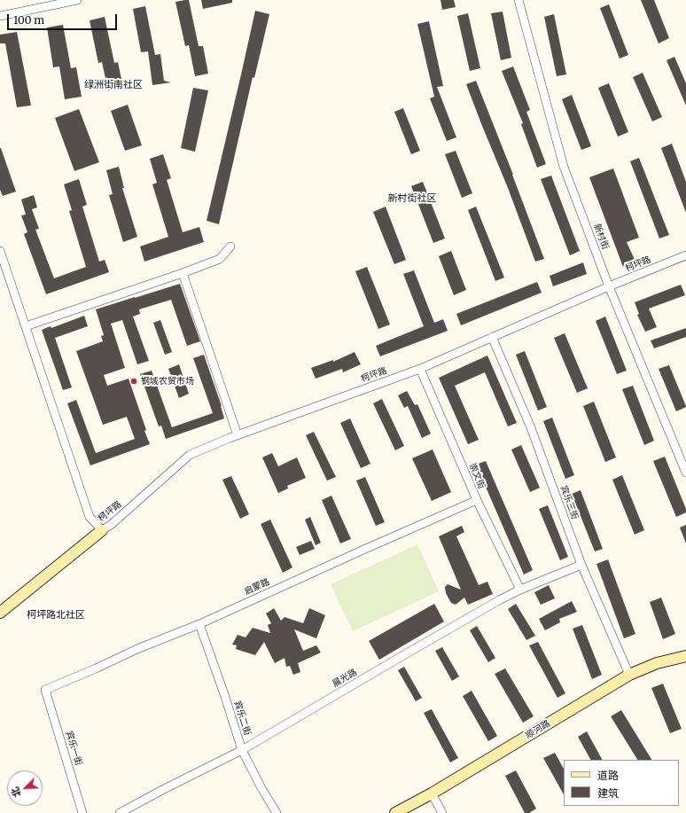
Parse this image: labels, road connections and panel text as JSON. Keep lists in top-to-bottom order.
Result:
{
  "streets": {
    "street": [
      "新村街",
      "柯坪路",
      "崇文街",
      "宾乐三街",
      "启蒙路",
      "晨光路",
      "宾乐二街",
      "顺河路",
      "宾乐一街"
    ]
  },
  "crossings": [
    ["新村街", "柯坪路"],
    ["柯坪路", "崇文街"],
    ["柯坪路", "宾乐三街"],
    ["崇文街", "启蒙路"],
    ["崇文街", "晨光路"],
    ["宾乐三街", "晨光路"],
    ["宾乐三街", "顺河路"],
    ["启蒙路", "宾乐二街"],
    ["启蒙路", "宾乐一街"],
    ["晨光路", "宾乐二街"]
  ],
  "districts": ["绿洲街南社区", "新村街社区", "柯坪路北社区"],
  "places": ["钢城农贸市场"],
  "legend": ["道路", "建筑"],
  "scale_bar": "100 m",
  "north": "bottom left"
}
